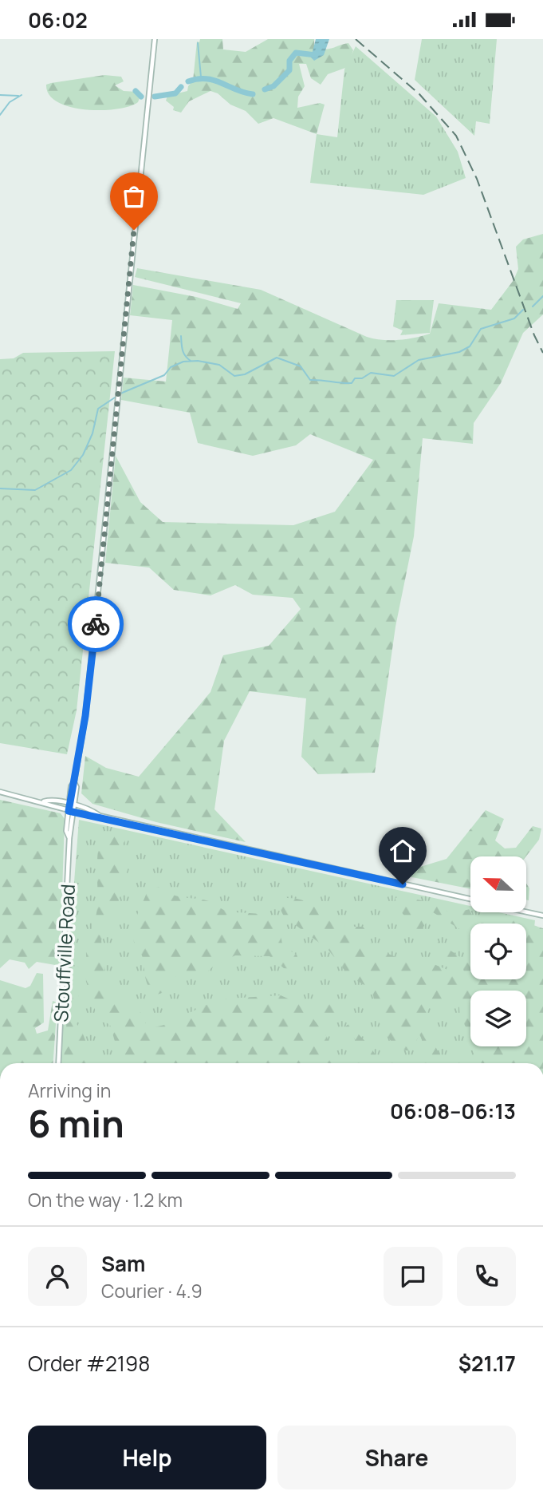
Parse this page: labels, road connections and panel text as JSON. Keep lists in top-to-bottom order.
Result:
{
  "streets": {
    "main road": ["Stouffville Road"]
  },
  "north": "left",
  "page": {
    "status": "06:02",
    "heading": ["6 min", "Arriving in", "06:08–06:13"],
    "panel": [
      "Sam",
      "Courier · 4.9",
      "Order #2198",
      "$21.17"
    ],
    "bar": "On the way · 1.2 km",
    "buttons": ["Help", "Share"]
  }
}
